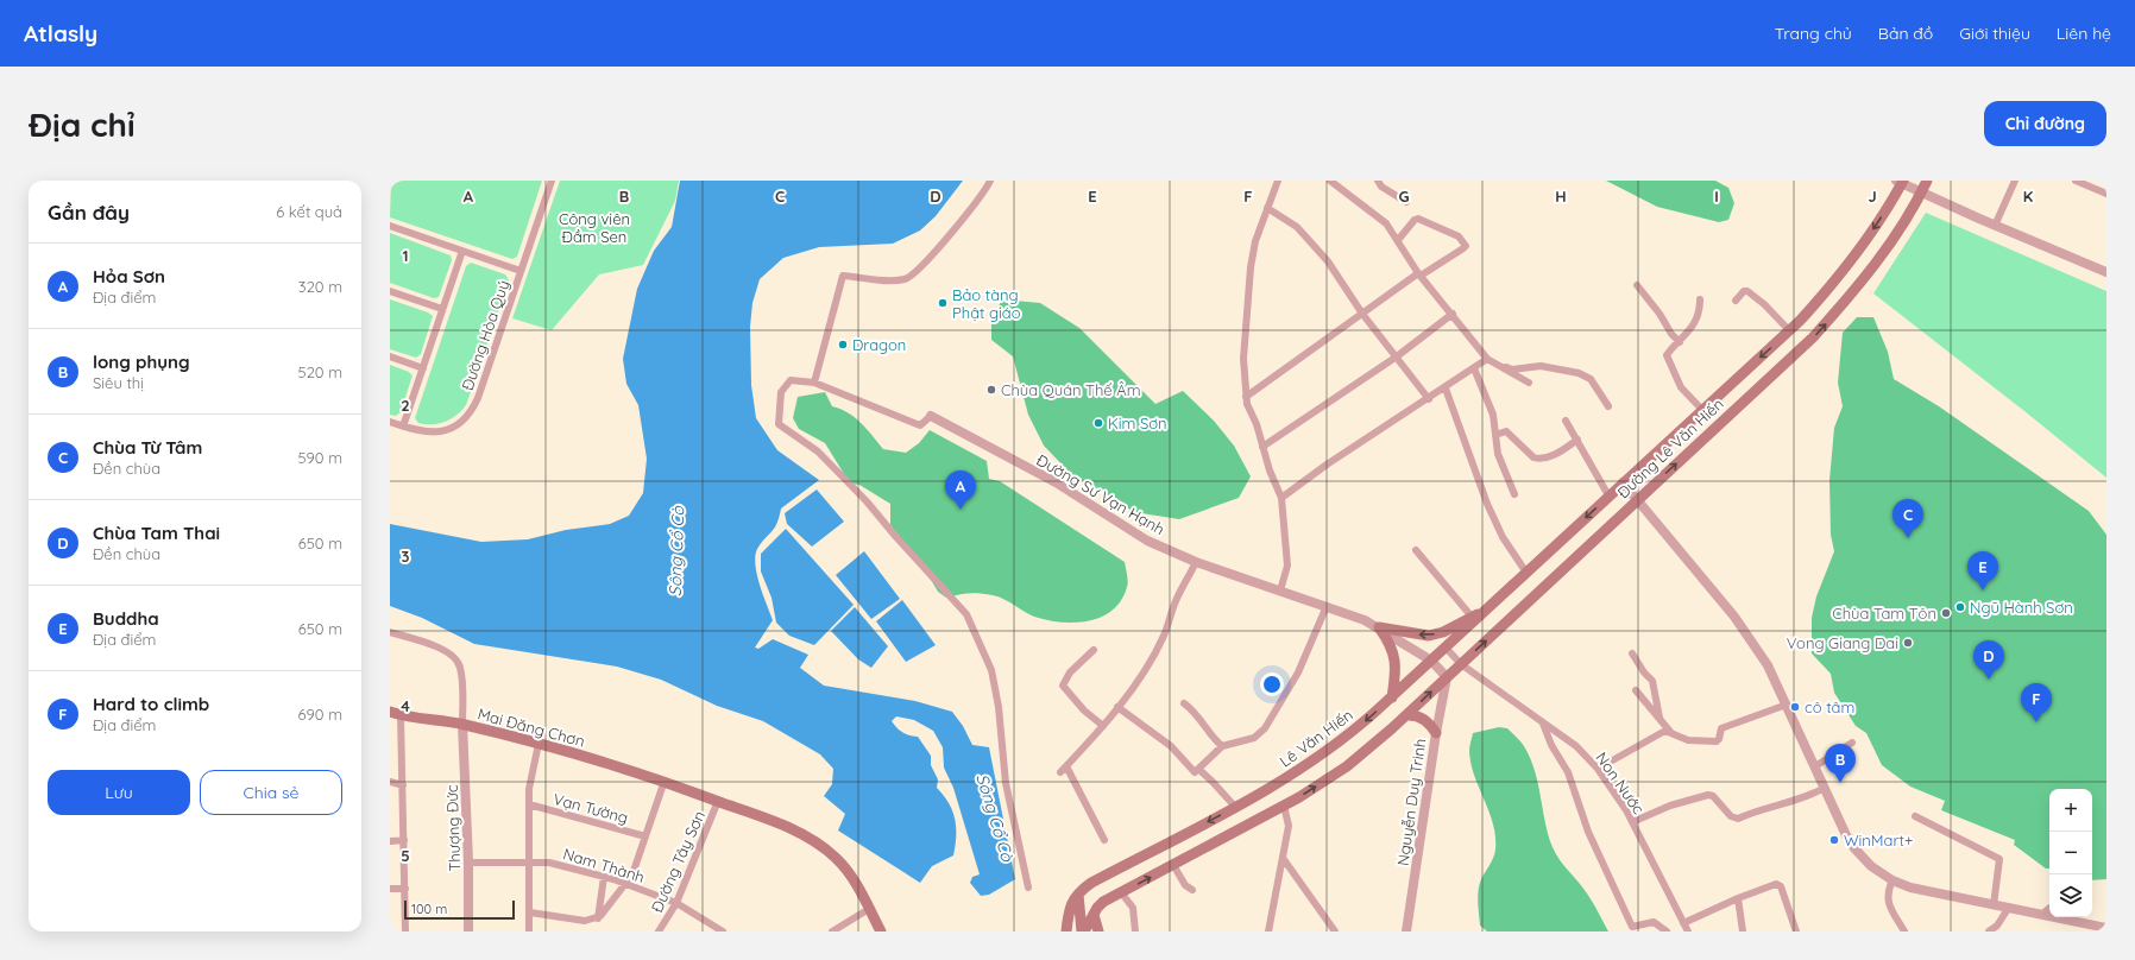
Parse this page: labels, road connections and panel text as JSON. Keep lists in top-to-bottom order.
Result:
{
  "streets": {
    "main road": ["Đường Lê Văn Hiến", "Mai Đăng Chơn", "Lê Văn Hiến"],
    "street": [
      "Đường Hòa Quý",
      "Đường Sư Vạn Hạnh",
      "Non Nước",
      "Nguyễn Duy Trinh",
      "Vạn Tường",
      "Thượng Đức",
      "Đường Tây Sơn",
      "Nam Thành"
    ]
  },
  "crossings": [
    ["Đường Lê Văn Hiến", "Đường Sư Vạn Hạnh"],
    ["Đường Lê Văn Hiến", "Lê Văn Hiến"],
    ["Đường Lê Văn Hiến", "Non Nước"],
    ["Đường Lê Văn Hiến", "Nguyễn Duy Trinh"],
    ["Đường Sư Vạn Hạnh", "Lê Văn Hiến"],
    ["Đường Sư Vạn Hạnh", "Nguyễn Duy Trinh"],
    ["Mai Đăng Chơn", "Vạn Tường"],
    ["Mai Đăng Chơn", "Thượng Đức"],
    ["Mai Đăng Chơn", "Đường Tây Sơn"],
    ["Lê Văn Hiến", "Non Nước"],
    ["Vạn Tường", "Nam Thành"],
    ["Thượng Đức", "Nam Thành"],
    ["Đường Tây Sơn", "Nam Thành"]
  ],
  "water": ["Sông Cổ Cò"],
  "parks": ["Công viên Đầm Sen"],
  "places": [
    "Bảo tàng Phật giáo",
    "Dragon",
    "Chùa Quán Thế Âm",
    "Kim Sơn",
    "Ngũ Hành Sơn",
    "Chùa Tam Tôn",
    "Vong Giang Dai",
    "cô tâm",
    "WinMart+"
  ],
  "scale_bar": "100 m",
  "page": {
    "header": "Atlasly",
    "nav": [
      "Trang chủ",
      "Bản đồ",
      "Giới thiệu",
      "Liên hệ"
    ],
    "buttons": [
      "Chỉ đường",
      ["Lưu", "Chia sẻ"]
    ],
    "title": "Địa chỉ",
    "heading": ["Gần đây", "6 kết quả"],
    "list": [
      {
        "mark": "A",
        "name": "Hỏa Sơn",
        "note": "Địa điểm",
        "value": "320 m"
      },
      {
        "mark": "B",
        "name": "long phụng",
        "note": "Siêu thị",
        "value": "520 m"
      },
      {
        "mark": "C",
        "name": "Chùa Từ Tâm",
        "note": "Đền chùa",
        "value": "590 m"
      },
      {
        "mark": "D",
        "name": "Chùa Tam Thai",
        "note": "Đền chùa",
        "value": "650 m"
      },
      {
        "mark": "E",
        "name": "Buddha",
        "note": "Địa điểm",
        "value": "650 m"
      },
      {
        "mark": "F",
        "name": "Hard to climb",
        "note": "Địa điểm",
        "value": "690 m"
      }
    ],
    "pins": [
      "A",
      "C",
      "E",
      "D",
      "F",
      "B"
    ],
    "map_buttons": ["+", "−"],
    "scale": "100 m"
  },
  "grid": {
    "columns": [
      "A",
      "B",
      "C",
      "D",
      "E",
      "F",
      "G",
      "H",
      "I",
      "J",
      "K"
    ],
    "rows": [
      "1",
      "2",
      "3",
      "4",
      "5"
    ]
  }
}
